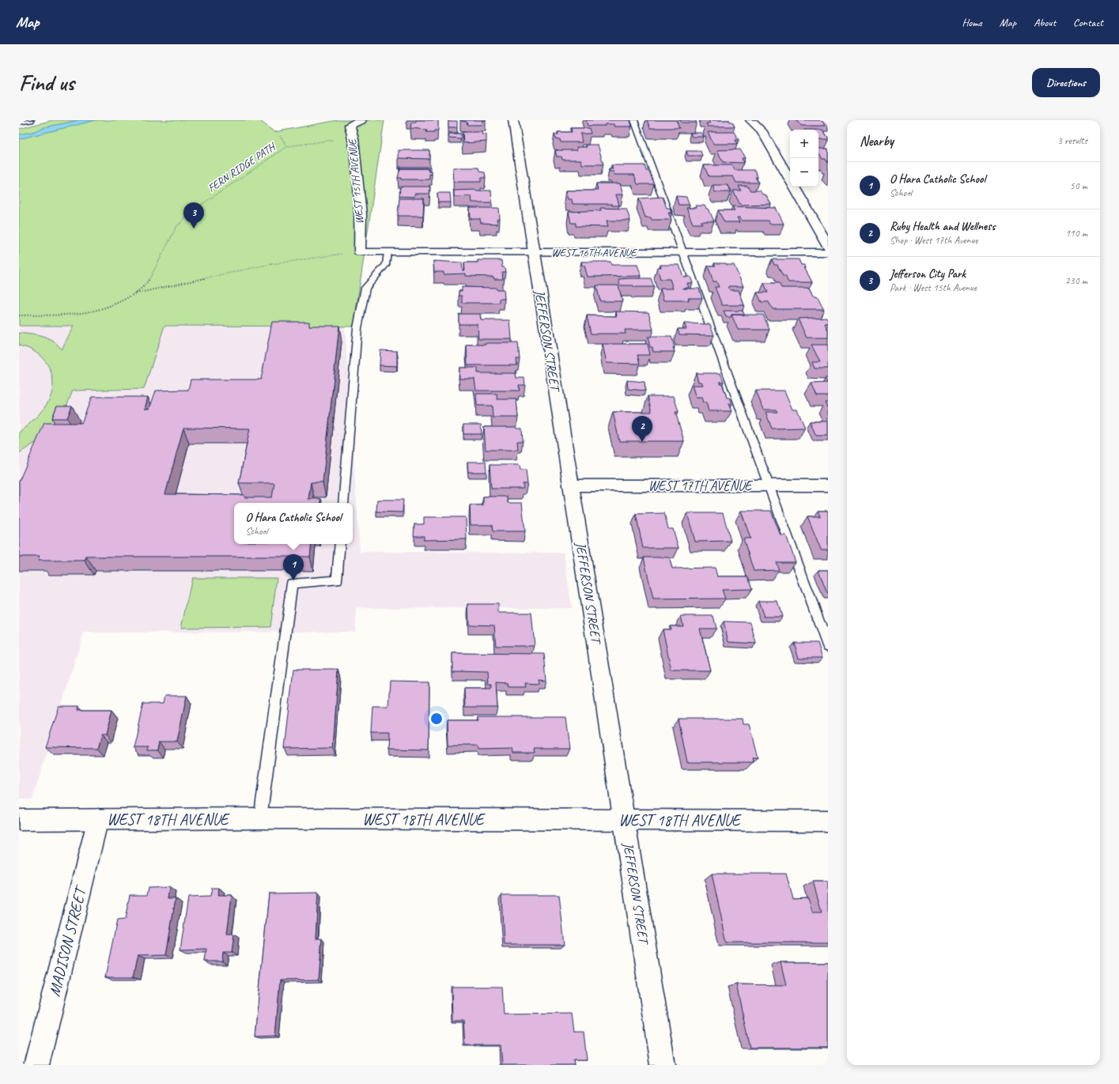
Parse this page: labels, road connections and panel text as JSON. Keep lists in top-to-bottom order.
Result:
{
  "streets": {
    "street": [
      "WEST 15TH AVENUE",
      "WEST 16TH AVENUE",
      "JEFFERSON STREET",
      "WEST 17TH AVENUE",
      "WEST 18TH AVENUE",
      "MADISON STREET"
    ],
    "path": ["FERN RIDGE PATH"]
  },
  "crossings": [
    ["FERN RIDGE PATH", "WEST 15TH AVENUE"],
    ["WEST 15TH AVENUE", "WEST 16TH AVENUE"],
    ["WEST 16TH AVENUE", "JEFFERSON STREET"],
    ["JEFFERSON STREET", "WEST 17TH AVENUE"],
    ["JEFFERSON STREET", "WEST 18TH AVENUE"],
    ["WEST 18TH AVENUE", "MADISON STREET"]
  ],
  "page": {
    "header": "Map",
    "nav": [
      "Home",
      "Map",
      "About",
      "Contact"
    ],
    "buttons": "Directions",
    "title": "Find us",
    "heading": ["Nearby", "3 results"],
    "map_buttons": ["+", "−"],
    "list": [
      {
        "mark": "1",
        "name": "O Hara Catholic School",
        "note": "School",
        "value": "50 m"
      },
      {
        "mark": "2",
        "name": "Ruby Health and Wellness",
        "note": "Shop · West 17th Avenue",
        "value": "110 m"
      },
      {
        "mark": "3",
        "name": "Jefferson City Park",
        "note": "Park · West 15th Avenue",
        "value": "230 m"
      }
    ],
    "pins": ["3", "2", "1"],
    "popup": ["O Hara Catholic School", "School"]
  }
}
